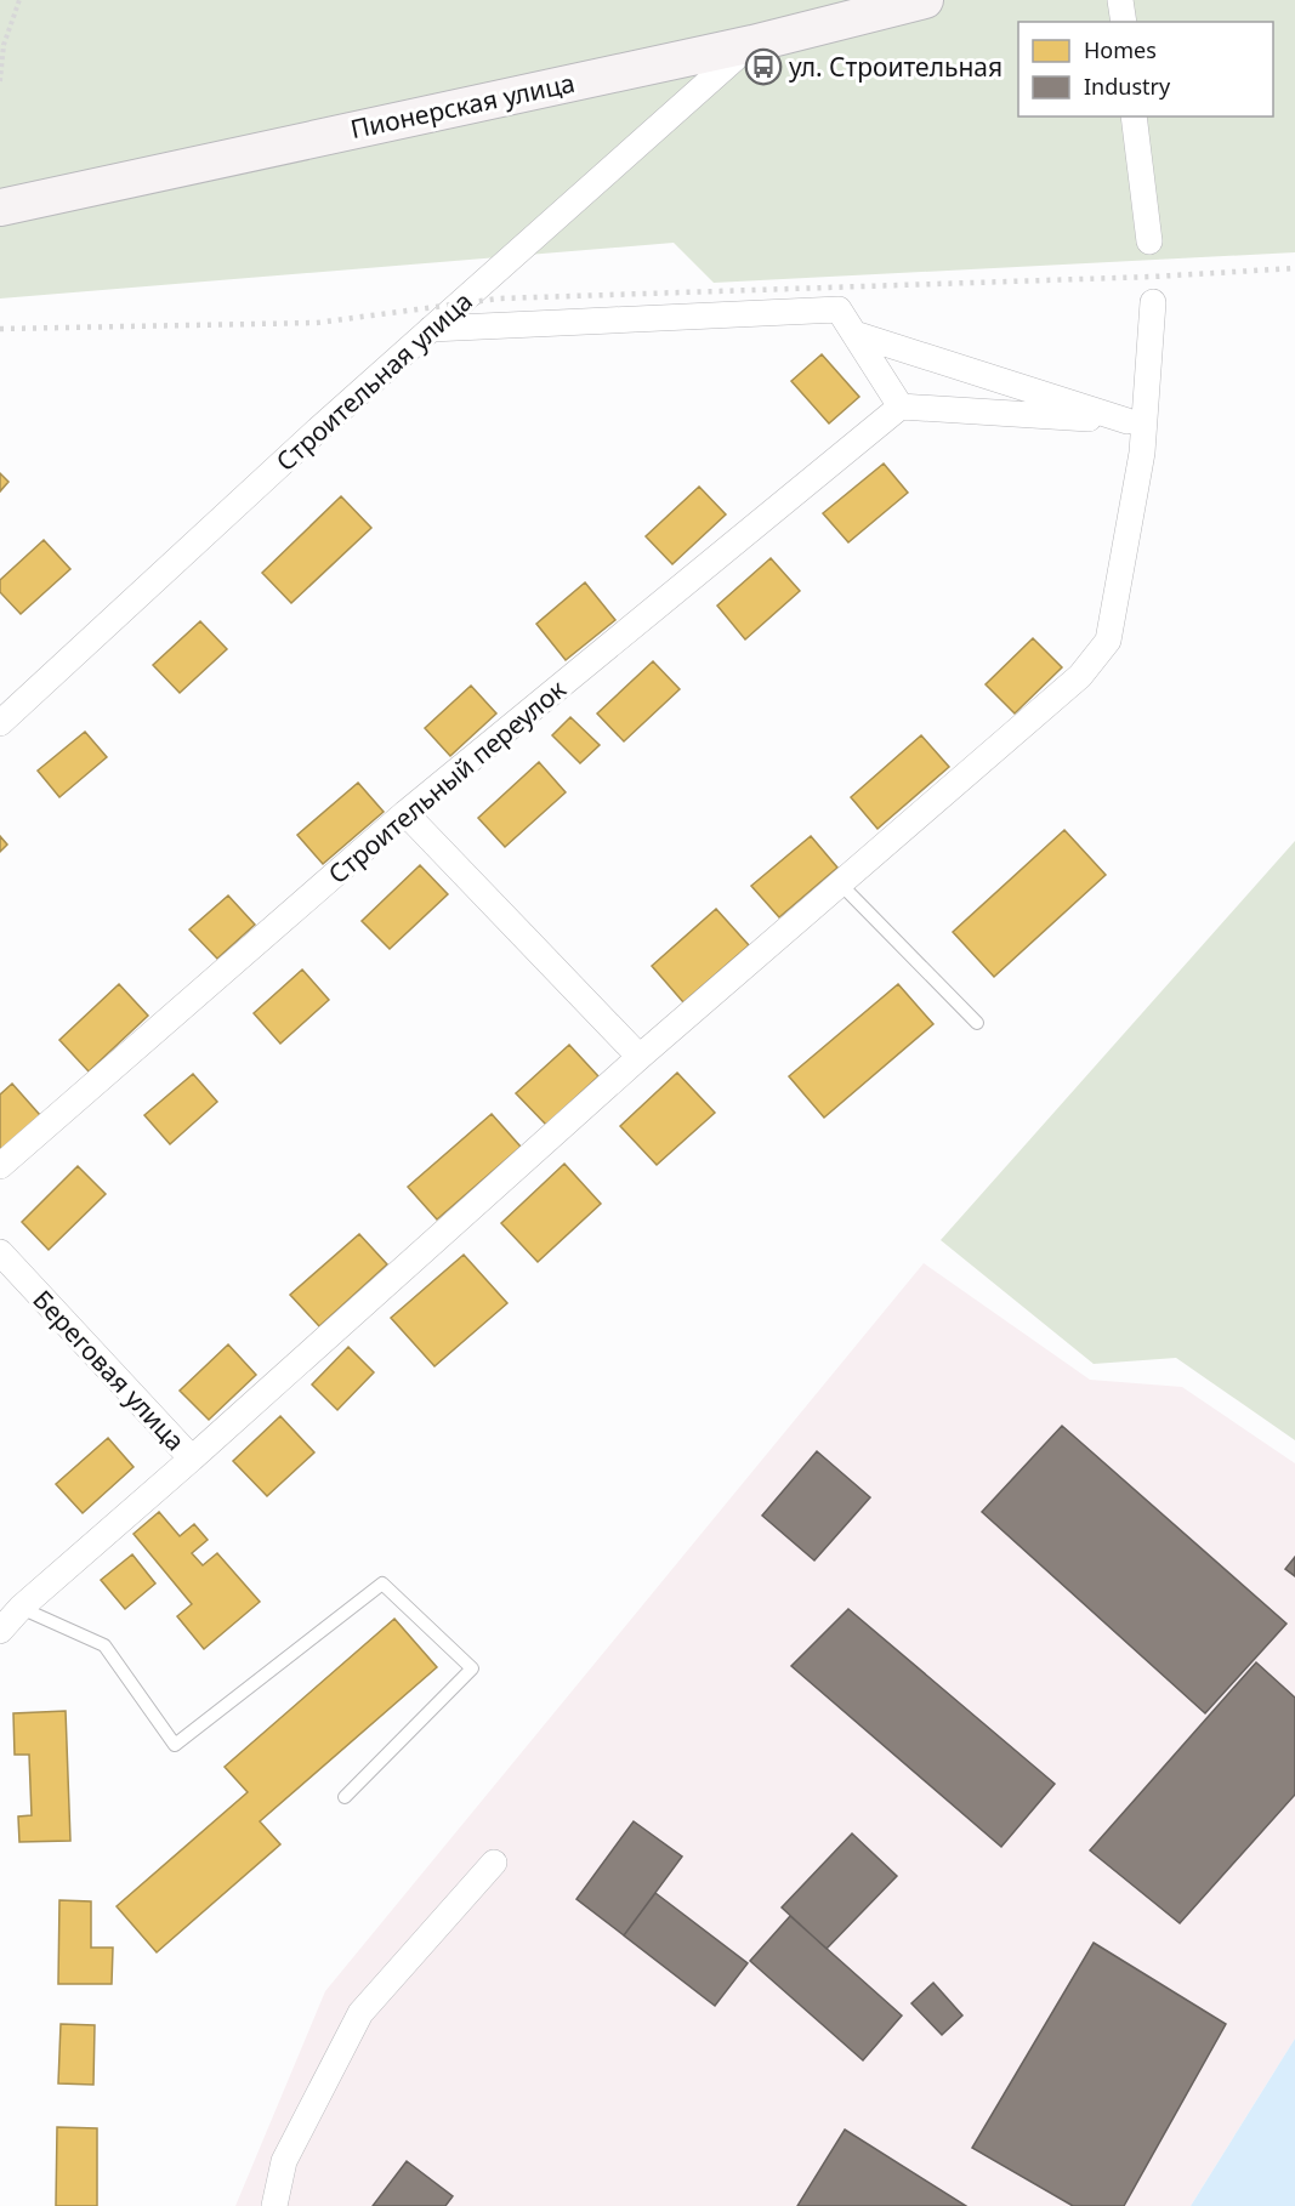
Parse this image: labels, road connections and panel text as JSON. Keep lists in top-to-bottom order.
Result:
{
  "streets": {
    "street": [
      "Пионерская улица",
      "Строительная улица",
      "Строительный переулок",
      "Береговая улица"
    ]
  },
  "crossings": [
    ["Пионерская улица", "Строительная улица"]
  ],
  "places": {
    "bus stop": ["ул. Строительная"]
  },
  "legend": ["Homes", "Industry"]
}
